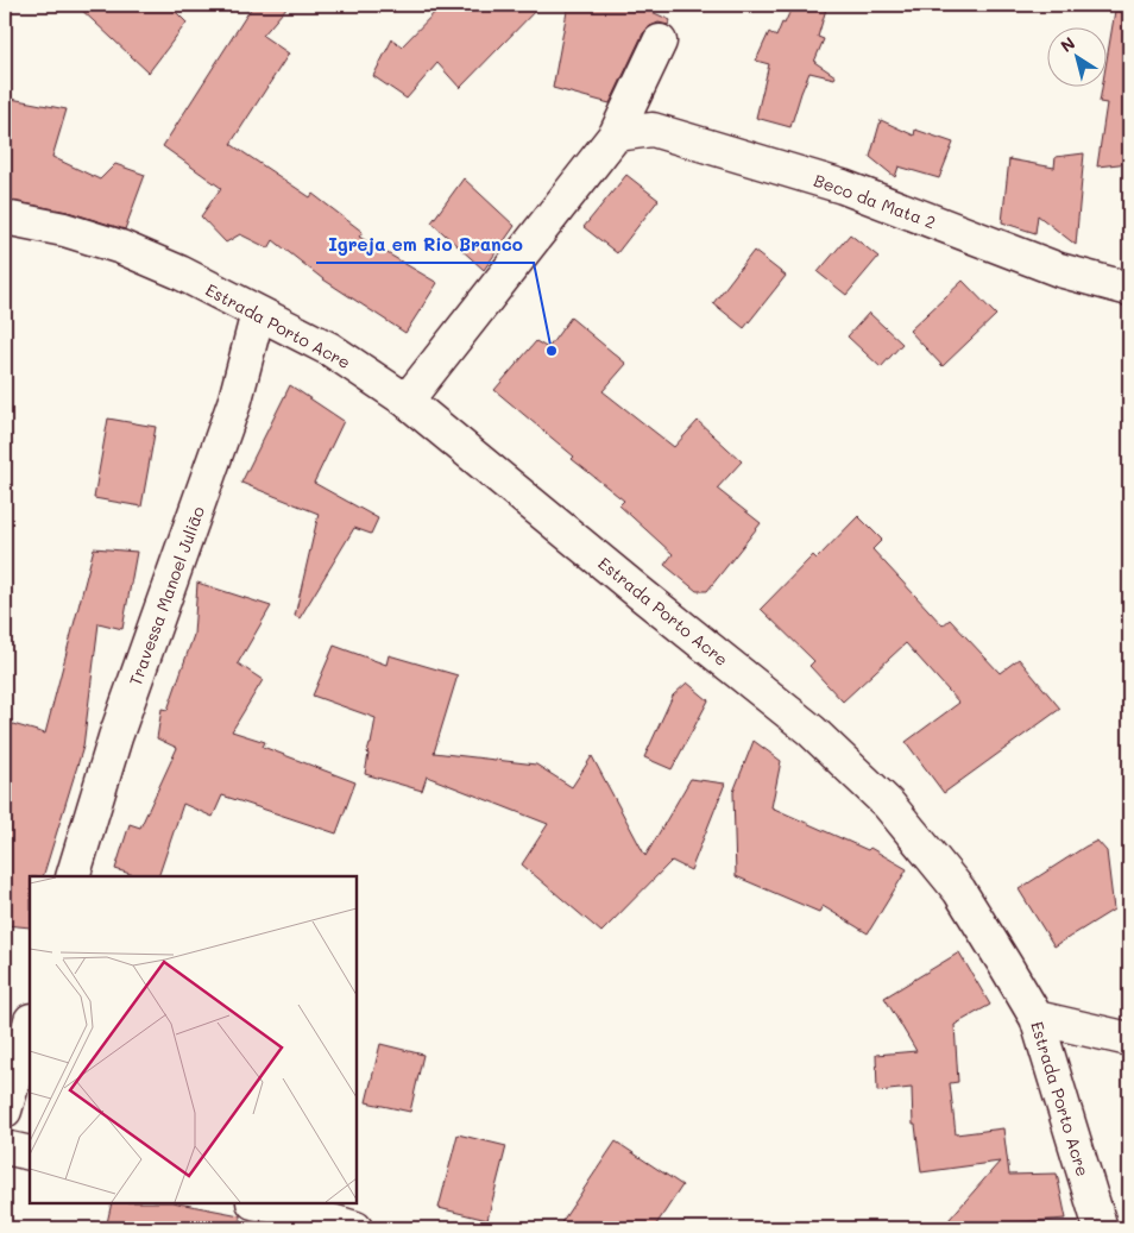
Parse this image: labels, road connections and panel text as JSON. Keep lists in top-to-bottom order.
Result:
{
  "streets": {
    "street": ["Beco da Mata 2", "Estrada Porto Acre", "Travessa Manoel Julião"]
  },
  "crossings": [
    ["Estrada Porto Acre", "Travessa Manoel Julião"]
  ],
  "places": ["Igreja em Rio Branco"],
  "north": "top left"
}
